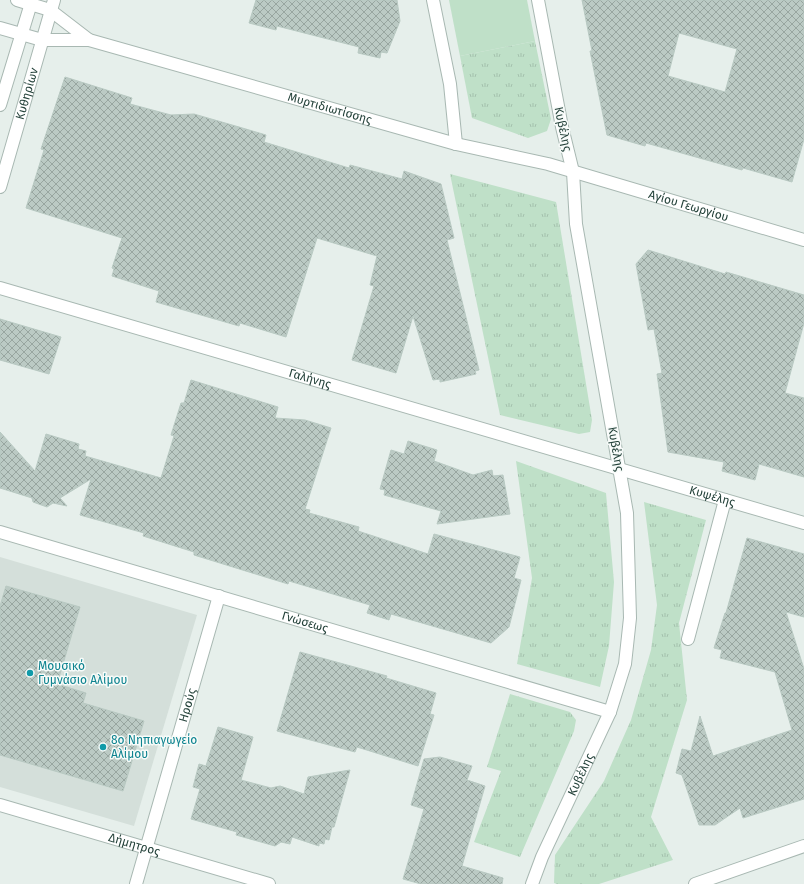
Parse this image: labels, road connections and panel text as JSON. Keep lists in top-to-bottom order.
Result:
{
  "streets": {
    "street": [
      "Κυθηρίων",
      "Μυρτιδιωτίσσης",
      "Κυβέλης",
      "Αγίου Γεωργίου",
      "Γαλήνης",
      "Κυψέλης",
      "Γνώσεως",
      "Ηρούς",
      "Δήμητρος"
    ]
  },
  "crossings": [
    ["Κυθηρίων", "Μυρτιδιωτίσσης"],
    ["Μυρτιδιωτίσσης", "Κυβέλης"],
    ["Μυρτιδιωτίσσης", "Αγίου Γεωργίου"],
    ["Κυβέλης", "Αγίου Γεωργίου"],
    ["Κυβέλης", "Γαλήνης"],
    ["Κυβέλης", "Κυψέλης"],
    ["Κυβέλης", "Γνώσεως"],
    ["Γαλήνης", "Κυψέλης"],
    ["Γνώσεως", "Ηρούς"],
    ["Ηρούς", "Δήμητρος"]
  ],
  "places": ["Μουσικό Γυμνάσιο Αλίμου", "8ο Νηπιαγωγείο Αλίμου"]
}
